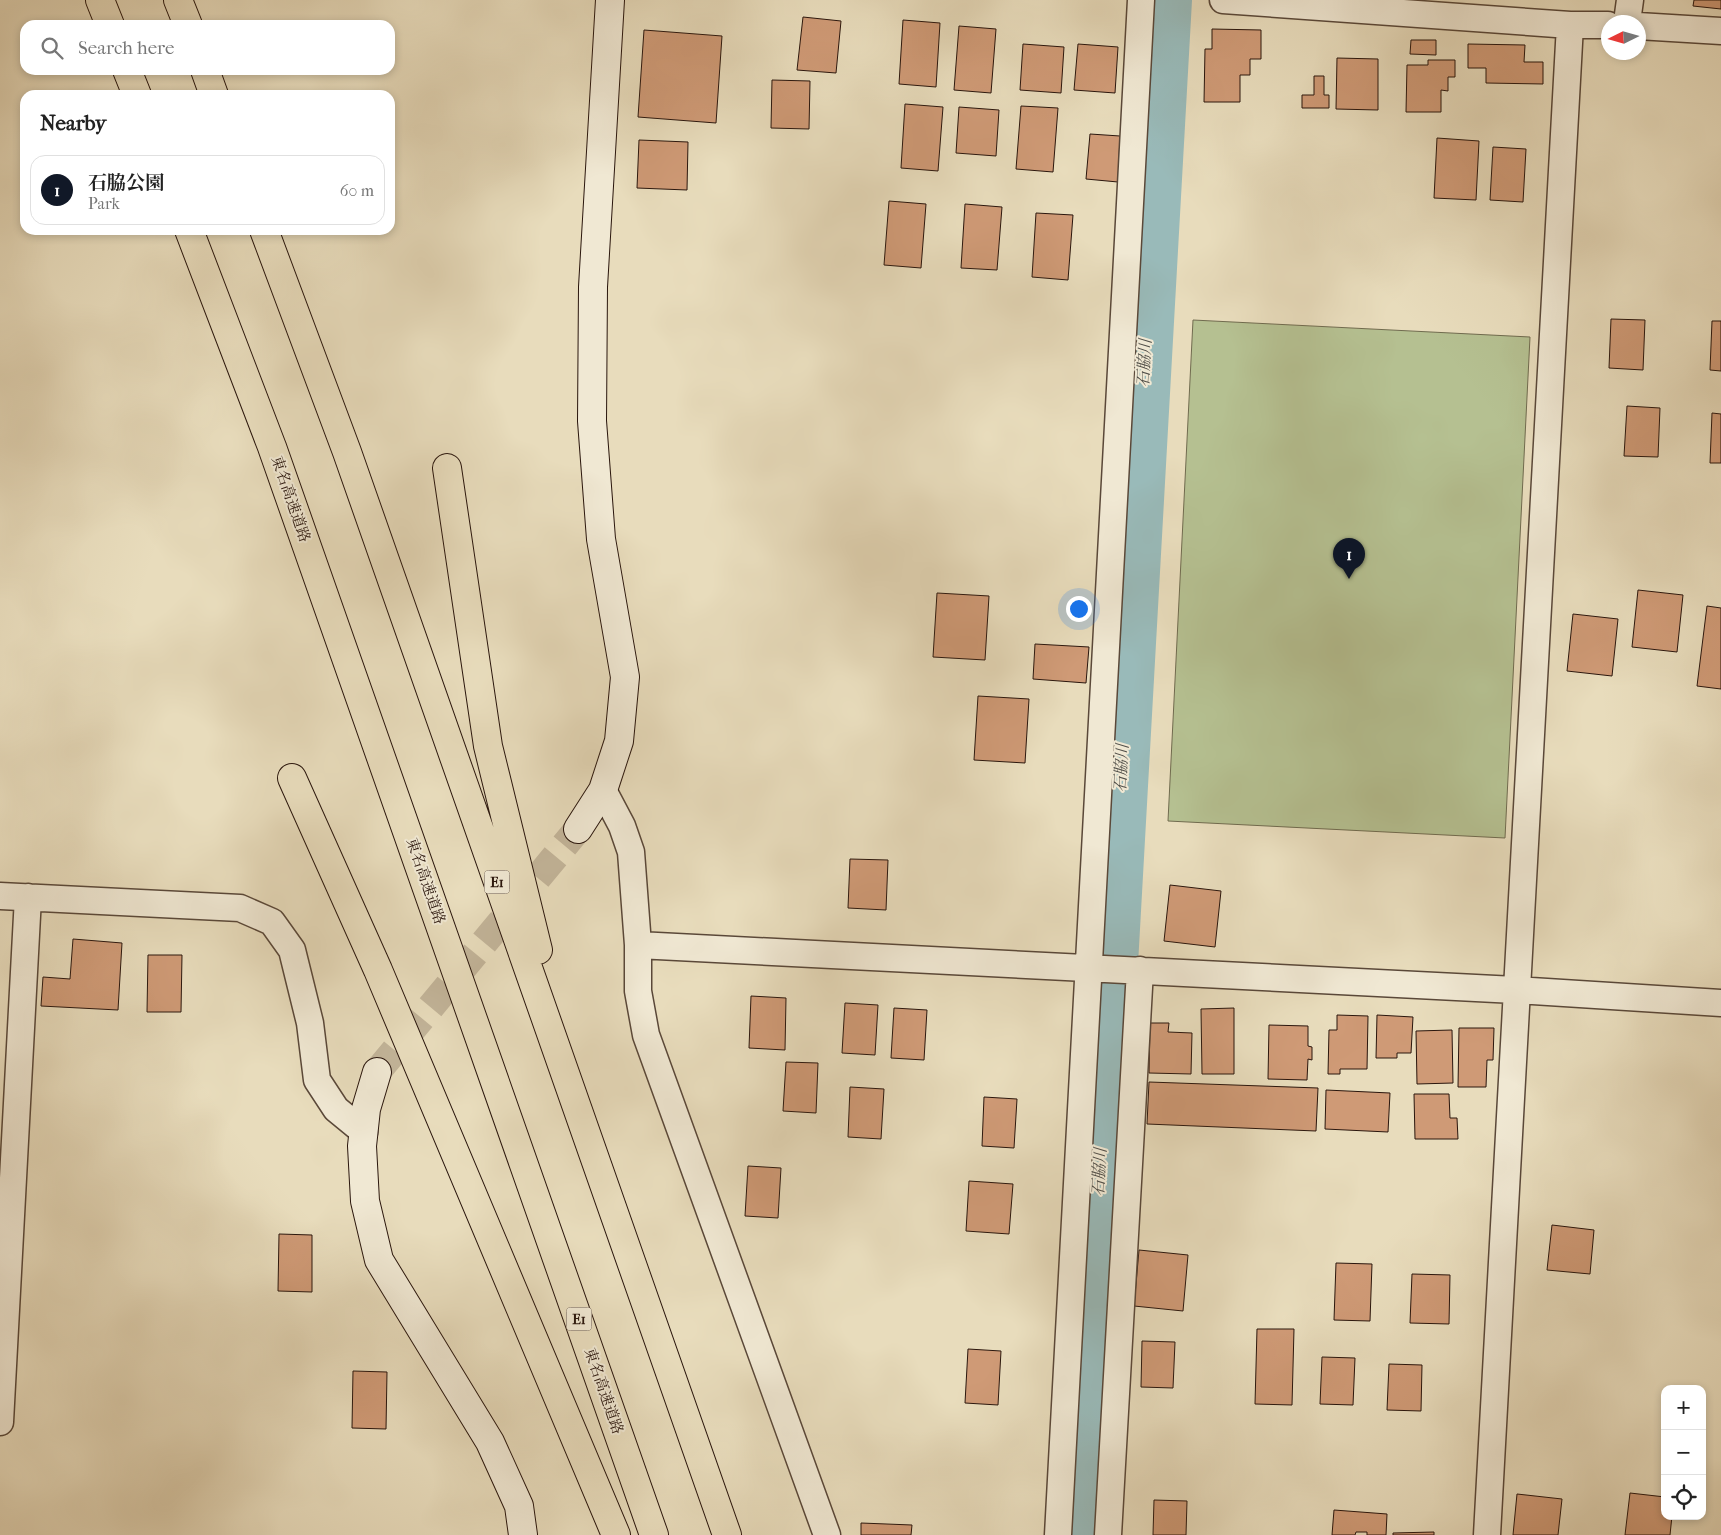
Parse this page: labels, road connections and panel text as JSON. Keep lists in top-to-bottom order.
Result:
{
  "streets": {
    "highway": ["東名高速道路", "E1"]
  },
  "water": ["石脇川"],
  "north": "left",
  "page": {
    "search": "Search here",
    "heading": "Nearby",
    "list": [
      {
        "mark": "1",
        "name": "石脇公園",
        "note": "Park",
        "value": "60 m"
      }
    ],
    "pins": "1",
    "map_buttons": ["+", "−"]
  }
}
